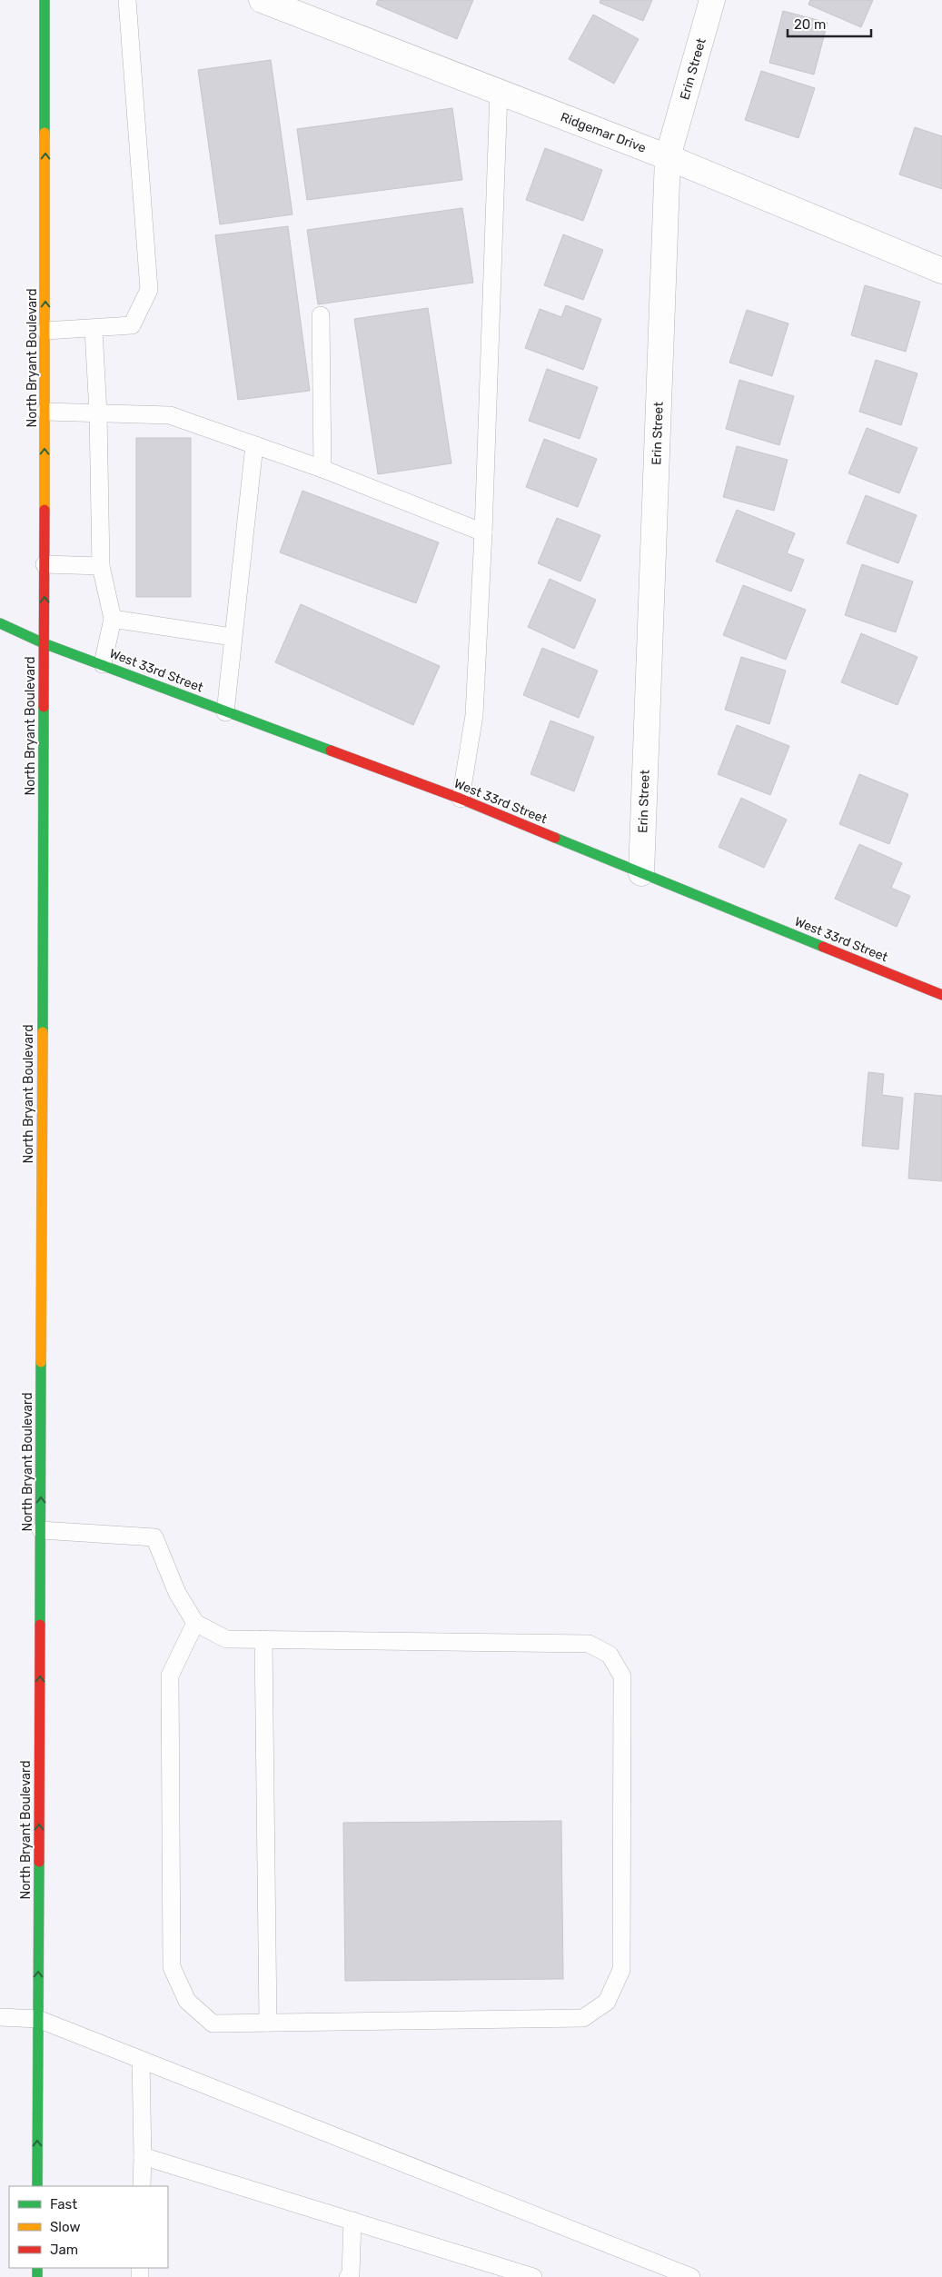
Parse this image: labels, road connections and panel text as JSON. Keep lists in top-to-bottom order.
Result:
{
  "streets": {
    "main road": ["North Bryant Boulevard", "West 33rd Street"],
    "street": ["Erin Street", "Ridgemar Drive"]
  },
  "crossings": [
    ["Erin Street", "Ridgemar Drive"],
    ["Erin Street", "West 33rd Street"],
    ["North Bryant Boulevard", "West 33rd Street"]
  ],
  "one_way": ["North Bryant Boulevard"],
  "legend": ["Fast", "Slow", "Jam"],
  "scale_bar": "20 m"
}
